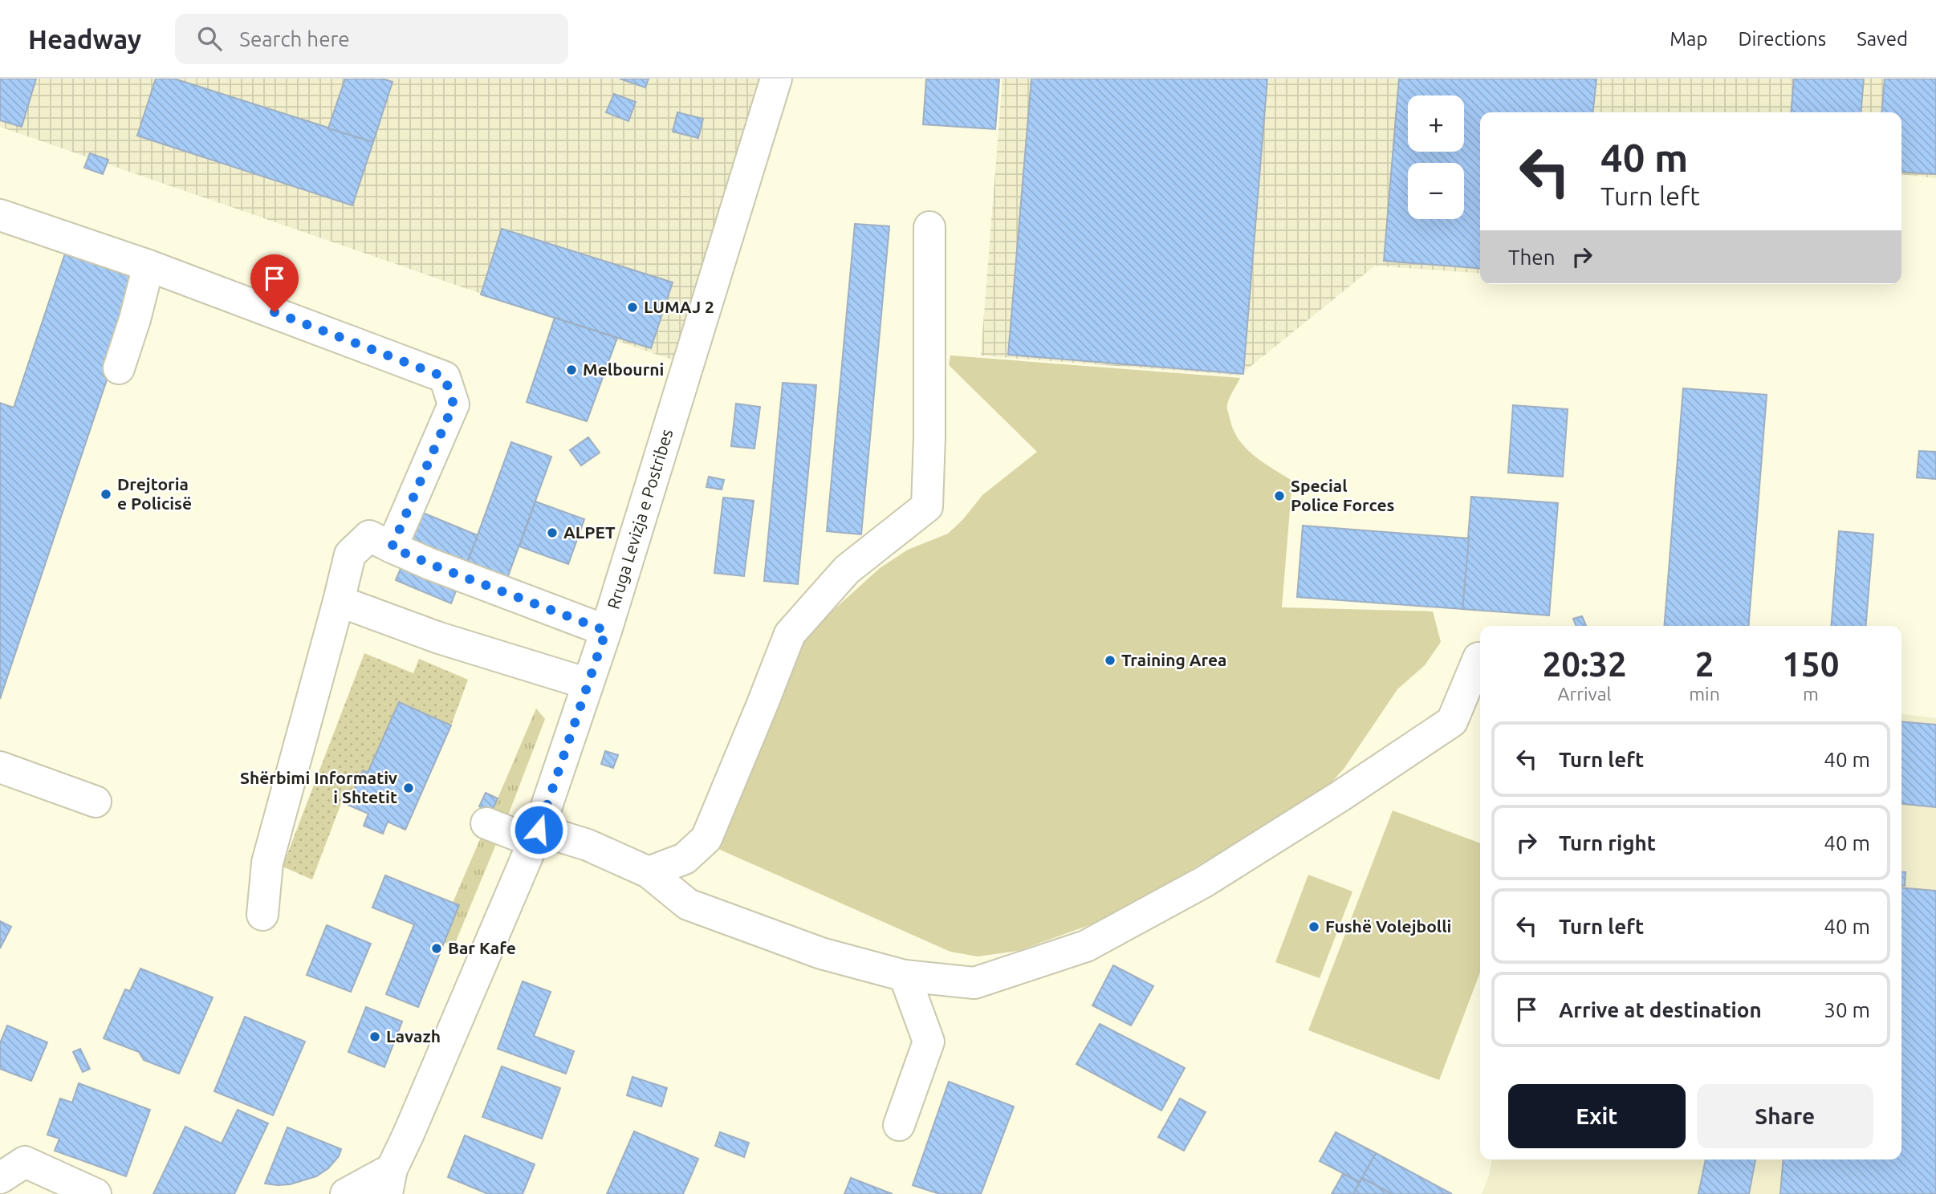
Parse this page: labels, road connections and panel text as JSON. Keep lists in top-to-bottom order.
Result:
{
  "streets": {
    "street": ["Rruga Levizja e Postribes"]
  },
  "places": [
    "LUMAJ 2",
    "Melbourni",
    "Drejtoria e Policisë",
    "Special Police Forces",
    "ALPET",
    "Training Area",
    "Shërbimi Informativ i Shtetit",
    "Fushë Volejbolli",
    "Bar Kafe",
    "Lavazh"
  ],
  "page": {
    "header": "Headway",
    "search": "Search here",
    "nav": ["Map", "Directions", "Saved"],
    "map_buttons": ["+", "−"],
    "turn": ["40 m", "Turn left"],
    "then": "Then",
    "eta": [
      "20:32",
      "Arrival",
      "2",
      "min",
      "150",
      "m"
    ],
    "list": [
      {
        "name": "Turn left",
        "value": "40 m"
      },
      {
        "name": "Turn right",
        "value": "40 m"
      },
      {
        "name": "Turn left",
        "value": "40 m"
      },
      {
        "name": "Arrive at destination",
        "value": "30 m"
      }
    ],
    "buttons": ["Exit", "Share"]
  }
}
